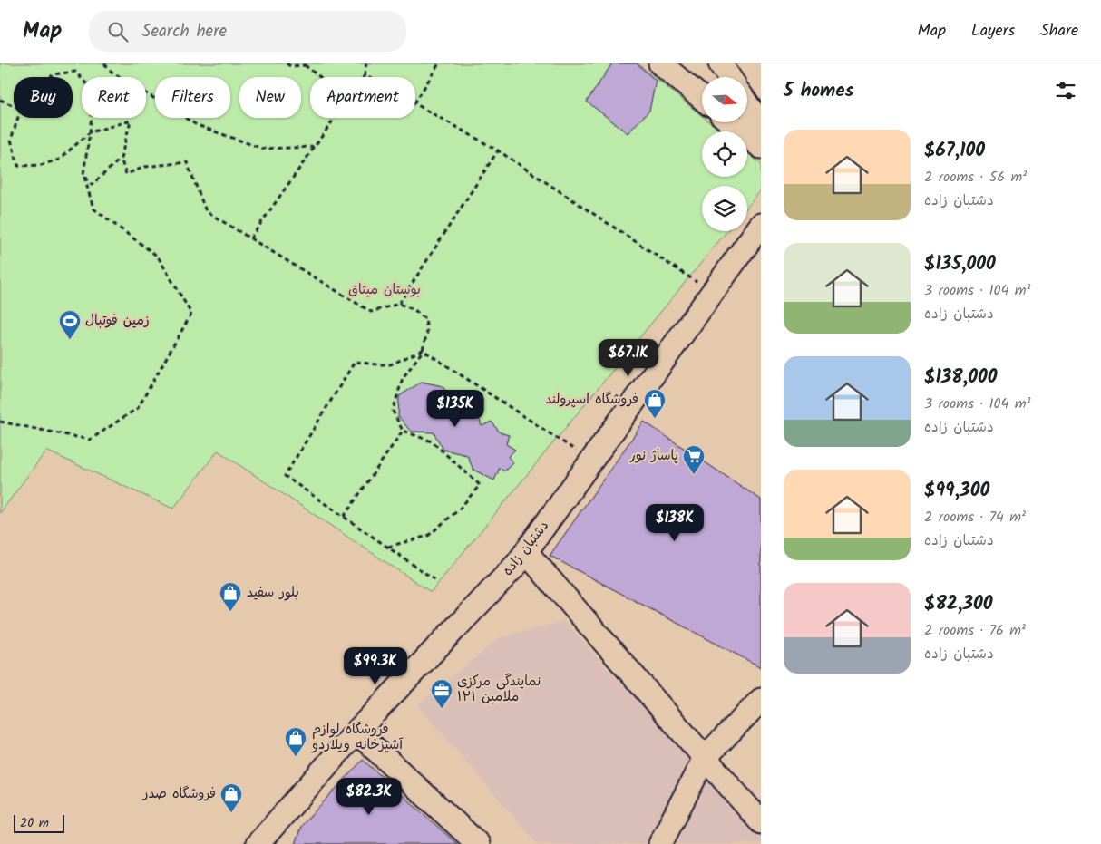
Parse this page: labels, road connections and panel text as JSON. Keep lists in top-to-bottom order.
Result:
{
  "streets": {
    "street": ["دشتبان زاده"]
  },
  "parks": ["بوستان میثاق"],
  "places": {
    "sports": ["زمین فوتبال"],
    "shop": [
      "فروشگاه اسپرولند",
      "بلور سفید",
      "فروشگاه لوازم آشپزخانه ویلاردو",
      "فروشگاه صدر"
    ],
    "supermarket": ["پاساژ نور"],
    "office": ["نمایندگی مرکزی ملامین ۱۲۱"]
  },
  "scale_bar": "20 m",
  "north": "right",
  "page": {
    "header": "Map",
    "search": "Search here",
    "nav": ["Map", "Layers", "Share"],
    "heading": "5 homes",
    "chip": [
      "Buy",
      "Rent",
      "Filters",
      "New",
      "Apartment"
    ],
    "list": [
      {
        "name": "$67,100",
        "note": "2 rooms · 56 m² · دشتبان زاده"
      },
      {
        "name": "$135,000",
        "note": "3 rooms · 104 m² · دشتبان زاده"
      },
      {
        "name": "$138,000",
        "note": "3 rooms · 104 m² · دشتبان زاده"
      },
      {
        "name": "$99,300",
        "note": "2 rooms · 74 m² · دشتبان زاده"
      },
      {
        "name": "$82,300",
        "note": "2 rooms · 76 m² · دشتبان زاده"
      }
    ],
    "price": [
      "$67.1K",
      "$135K",
      "$138K",
      "$99.3K",
      "$82.3K"
    ],
    "scale": "20 m"
  }
}
